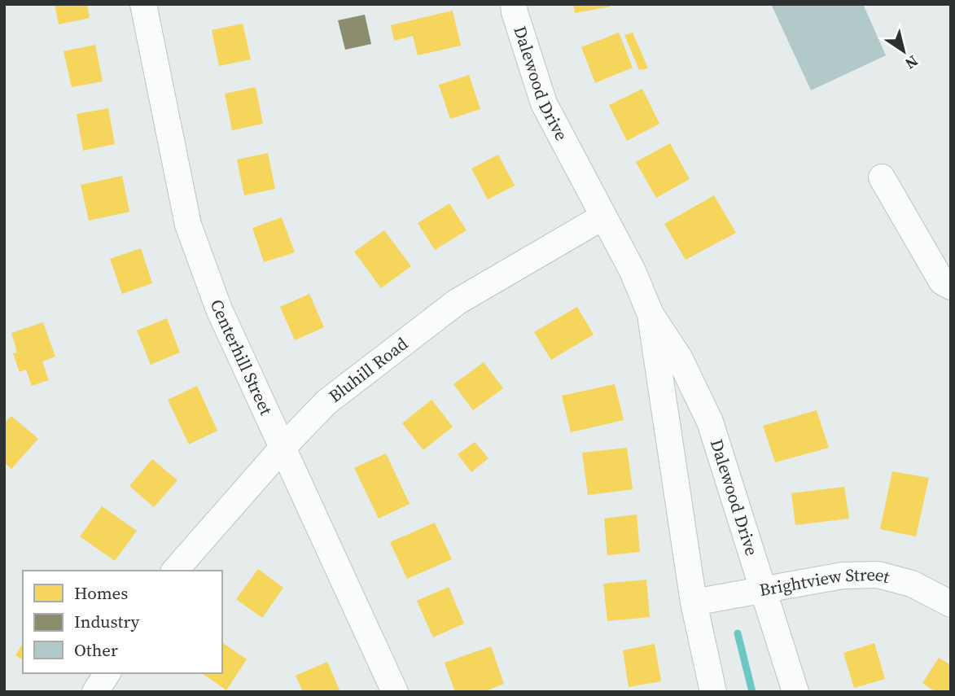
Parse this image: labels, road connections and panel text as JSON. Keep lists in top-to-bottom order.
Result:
{
  "streets": {
    "street": [
      "Dalewood Drive",
      "Centerhill Street",
      "Bluhill Road",
      "Brightview Street"
    ]
  },
  "crossings": [
    ["Dalewood Drive", "Bluhill Road"],
    ["Dalewood Drive", "Brightview Street"],
    ["Centerhill Street", "Bluhill Road"]
  ],
  "legend": ["Homes", "Industry", "Other"],
  "north": "bottom right"
}
